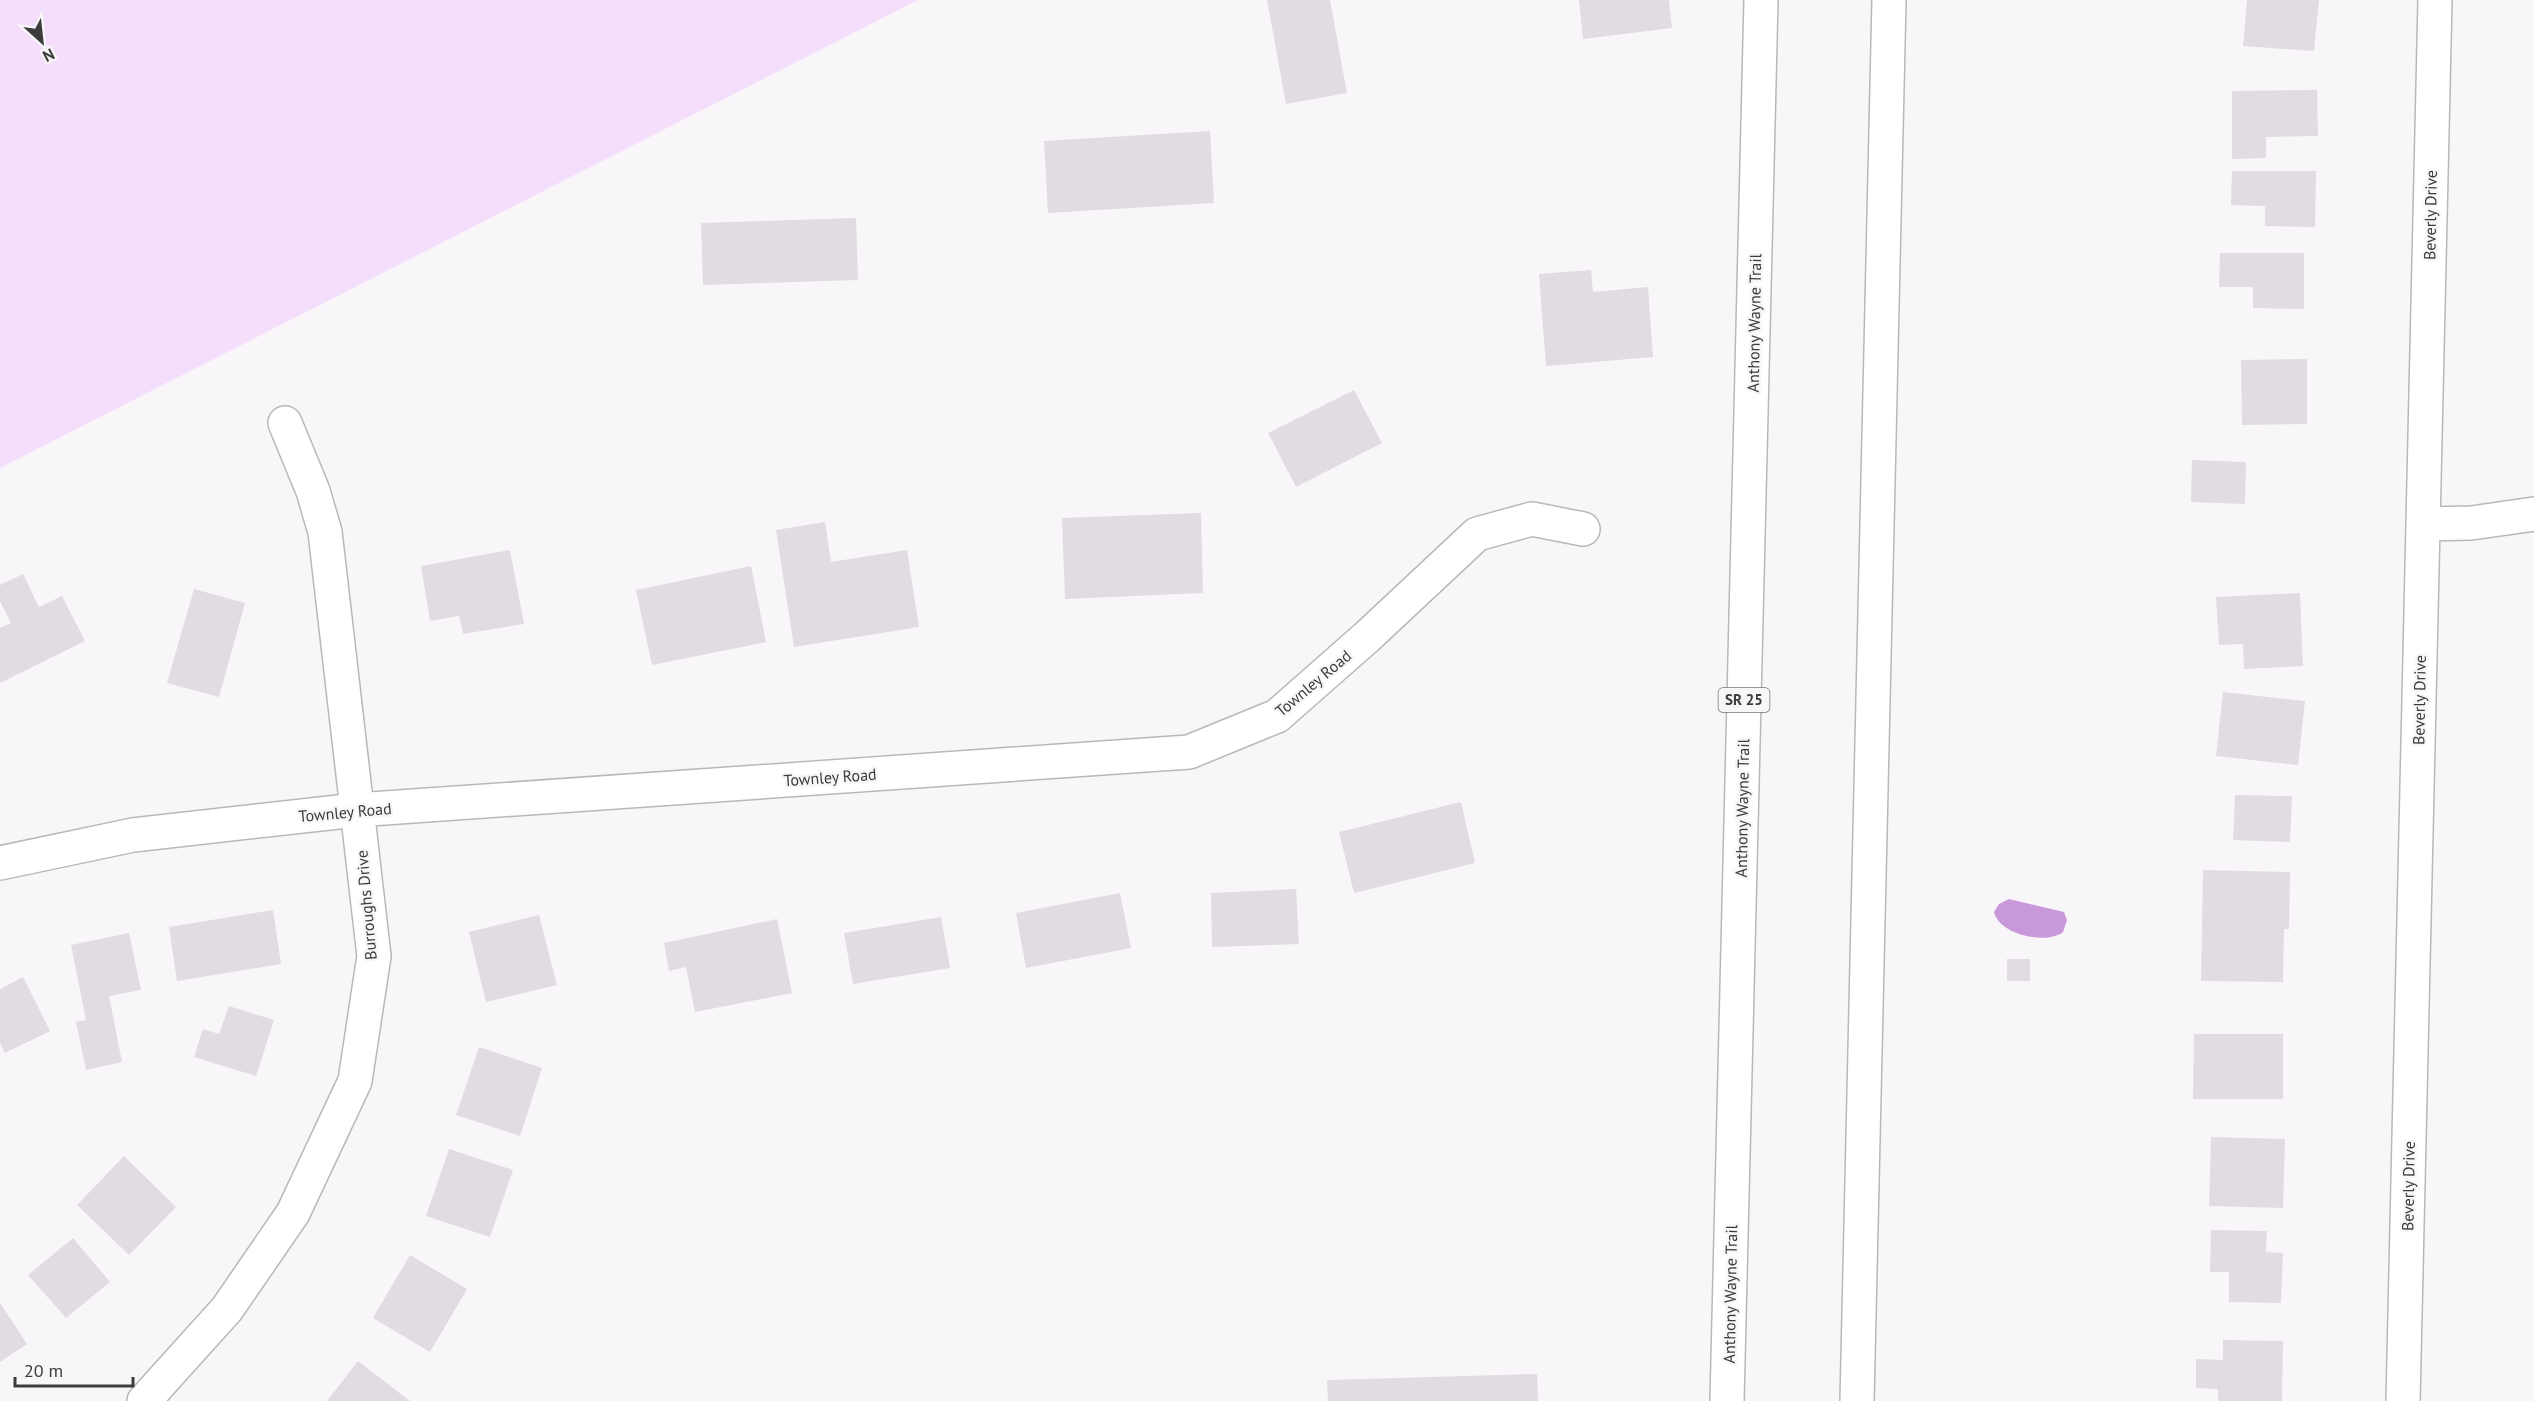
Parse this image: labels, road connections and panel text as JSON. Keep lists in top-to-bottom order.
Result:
{
  "streets": {
    "main road": [
      "Beverly Drive",
      "Anthony Wayne Trail",
      "Townley Road",
      "SR 25",
      "Burroughs Drive"
    ]
  },
  "crossings": [
    ["Townley Road", "Burroughs Drive"]
  ],
  "scale_bar": "20 m",
  "north": "bottom right"
}
